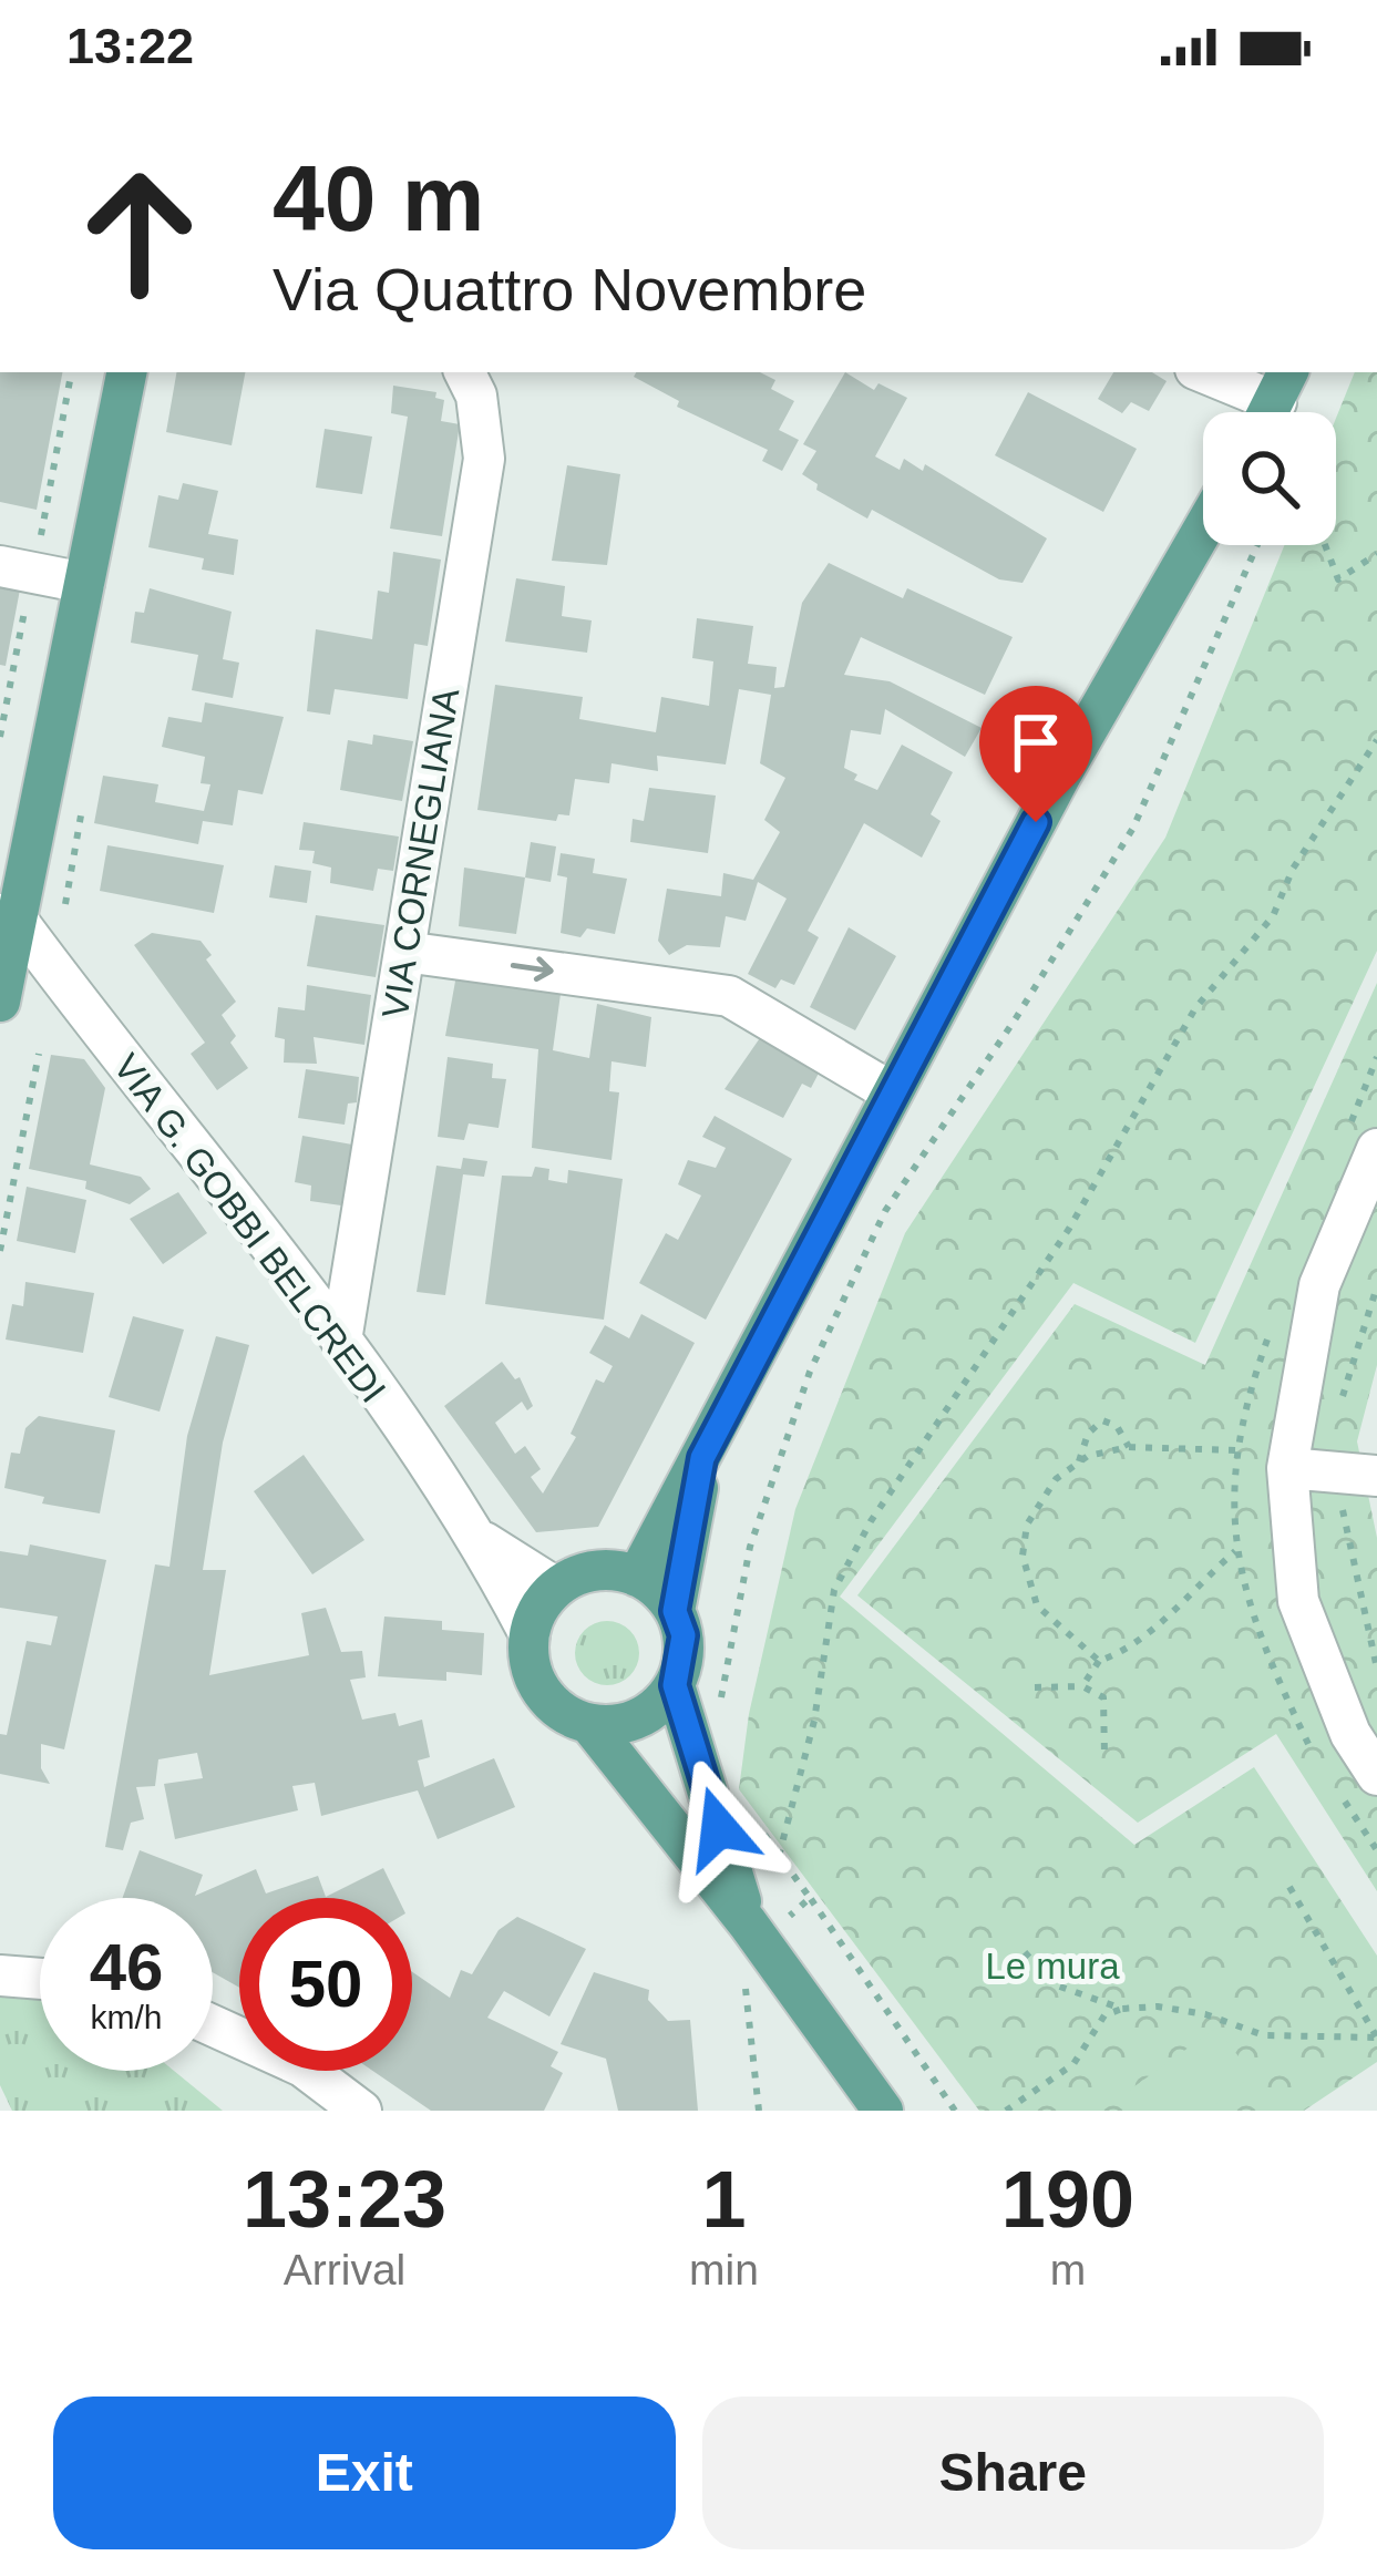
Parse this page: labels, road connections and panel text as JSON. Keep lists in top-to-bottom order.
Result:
{
  "streets": {
    "street": ["VIA CORNEGLIANA", "VIA G. GOBBI BELCREDI"]
  },
  "crossings": [
    ["VIA CORNEGLIANA", "VIA G. GOBBI BELCREDI"]
  ],
  "parks": ["Le mura"],
  "page": {
    "status": "13:22",
    "turn": ["40 m", "Via Quattro Novembre"],
    "speed": "46 km/h",
    "limit": "50",
    "eta": [
      "13:23",
      "Arrival",
      "1",
      "min",
      "190",
      "m"
    ],
    "buttons": ["Exit", "Share"]
  }
}
